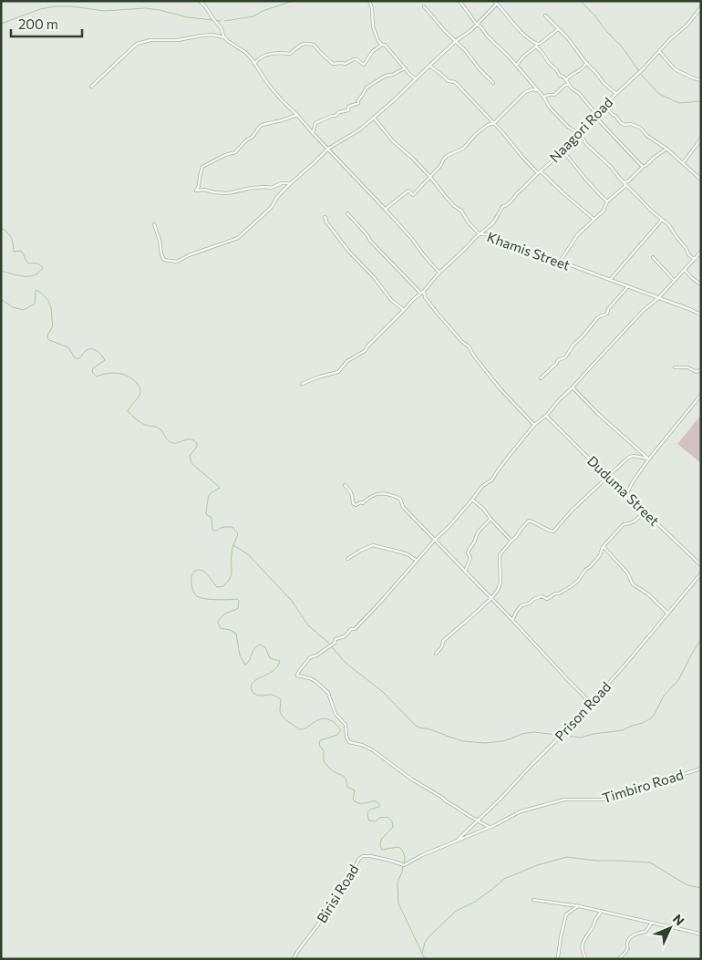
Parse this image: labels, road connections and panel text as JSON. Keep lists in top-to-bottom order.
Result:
{
  "streets": {
    "street": [
      "Naagori Road",
      "Khamis Street",
      "Duduma Street",
      "Prison Road",
      "Timbiro Road",
      "Birisi Road"
    ]
  },
  "crossings": [
    ["Naagori Road", "Khamis Street"],
    ["Prison Road", "Timbiro Road"],
    ["Prison Road", "Birisi Road"],
    ["Timbiro Road", "Birisi Road"]
  ],
  "scale_bar": "200 m",
  "north": "top right"
}
